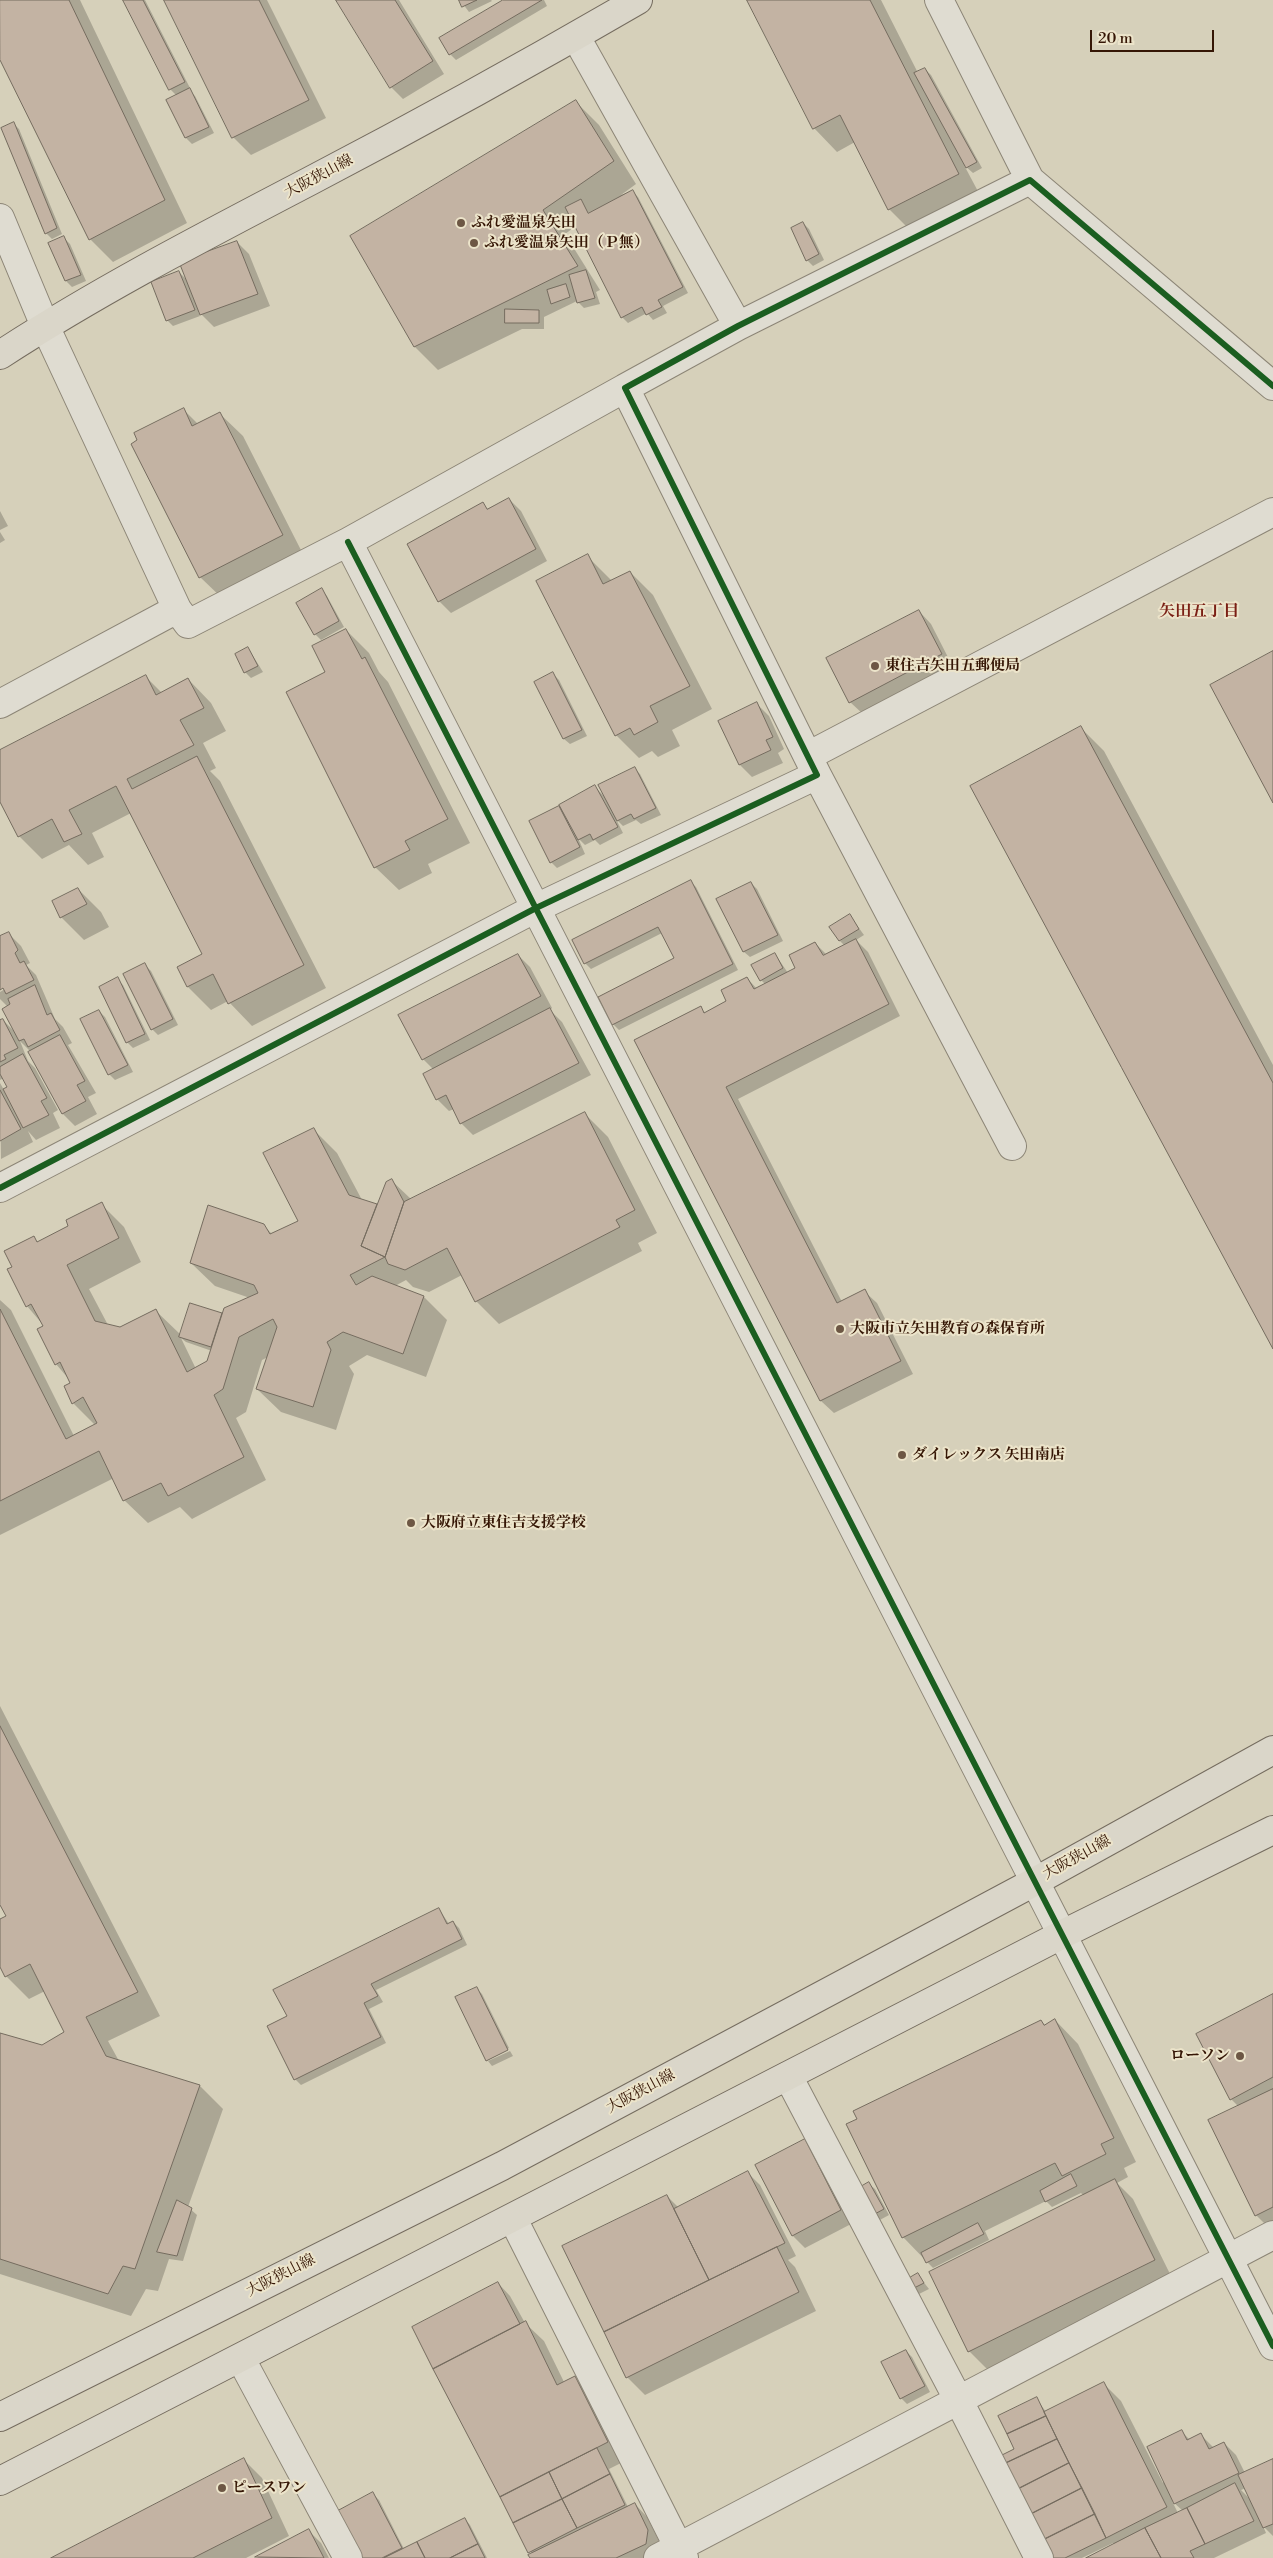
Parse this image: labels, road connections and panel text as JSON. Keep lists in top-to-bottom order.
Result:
{
  "streets": {
    "main road": ["大阪狭山線"]
  },
  "districts": ["矢田五丁目"],
  "places": [
    "ふれ愛温泉矢田",
    "ふれ愛温泉矢田（Ｐ無）",
    "東住吉矢田五郵便局",
    "大阪市立矢田教育の森保育所",
    "ダイレックス 矢田南店",
    "大阪府立東住吉支援学校",
    "ローソン",
    "ピースワン"
  ],
  "scale_bar": "20 m"
}
